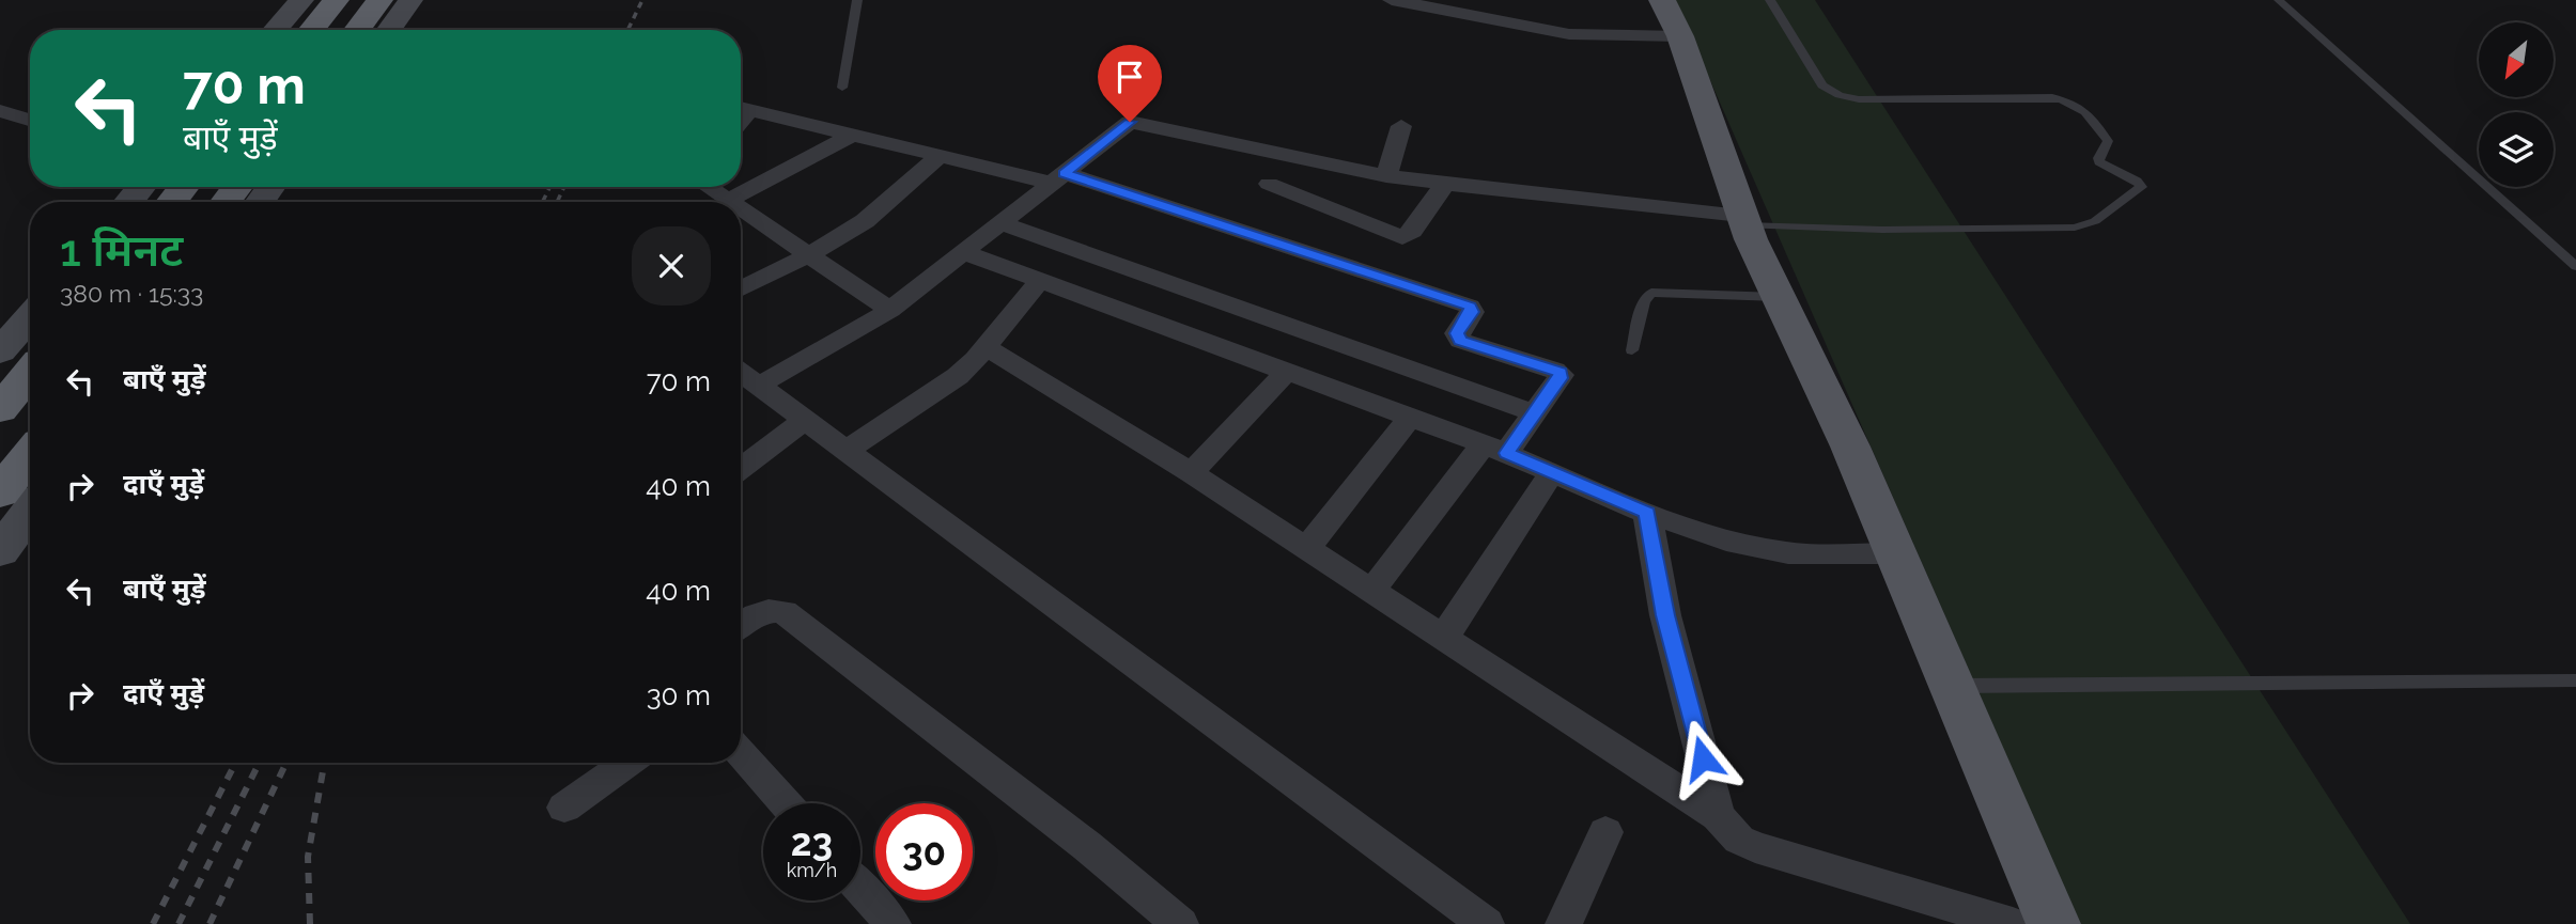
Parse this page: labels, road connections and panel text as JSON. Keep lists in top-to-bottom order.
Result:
{
  "north": "bottom left",
  "page": {
    "turn": ["70 m", "बाएँ मुड़ें"],
    "heading": ["1 मिनट", "380 m · 15:33"],
    "list": [
      {
        "name": "बाएँ मुड़ें",
        "value": "70 m"
      },
      {
        "name": "दाएँ मुड़ें",
        "value": "40 m"
      },
      {
        "name": "बाएँ मुड़ें",
        "value": "40 m"
      },
      {
        "name": "दाएँ मुड़ें",
        "value": "30 m"
      }
    ],
    "speed": "23 km/h",
    "limit": "30"
  }
}
